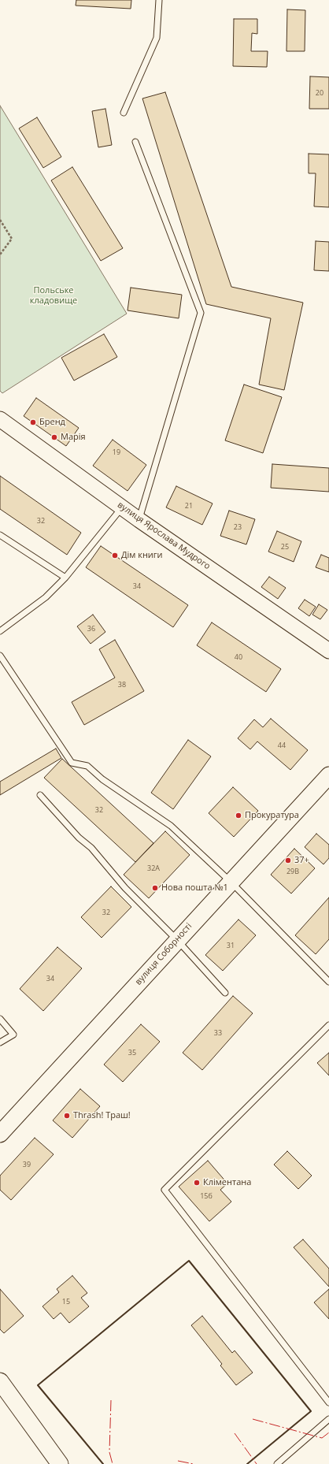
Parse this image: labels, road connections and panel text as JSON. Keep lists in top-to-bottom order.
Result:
{
  "streets": {
    "main road": ["вулиця Соборності"],
    "street": ["вулиця Ярослава Мудрого"]
  },
  "parks": ["Польське кладовище"],
  "places": [
    "Бренд",
    "Марія",
    "Дім книги",
    "Прокуратура",
    "37+",
    "Нова пошта №1",
    "Thrash! Траш!",
    "Кліментана"
  ],
  "house_numbers": [
    "20",
    "19",
    "21",
    "32",
    "23",
    "25",
    "34",
    "36",
    "40",
    "38",
    "44",
    "32",
    "32А",
    "29В",
    "32",
    "31",
    "34",
    "33",
    "35",
    "39",
    "15б",
    "15"
  ]
}
